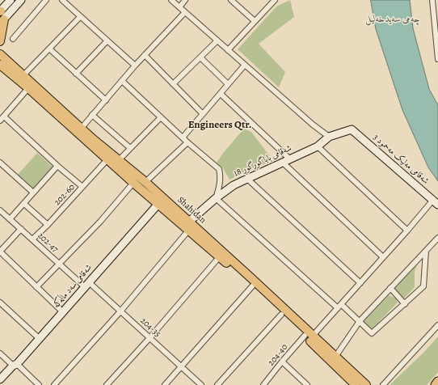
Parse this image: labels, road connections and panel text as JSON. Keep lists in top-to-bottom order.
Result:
{
  "streets": {
    "main road": ["Shahidan"],
    "street": [
      "شەقامی مەلیک مەحمود 3",
      "شەقامی باباگوڕگوڕ 18",
      "202-60",
      "202-47",
      "شەقامی سەد ماڵەکە",
      "204-35",
      "204-40"
    ]
  },
  "crossings": [
    ["شەقامی مەلیک مەحمود 3", "شەقامی باباگوڕگوڕ 18"],
    ["شەقامی مەلیک مەحمود 3", "204-40"],
    ["شەقامی باباگوڕگوڕ 18", "Shahidan"],
    ["202-60", "202-47"],
    ["Shahidan", "204-40"],
    ["202-47", "شەقامی سەد ماڵەکە"],
    ["202-47", "204-35"],
    ["شەقامی سەد ماڵەکە", "204-35"]
  ],
  "districts": ["Engineers Qtr."],
  "water": ["چەمی سەیدخەلیل"]
}
